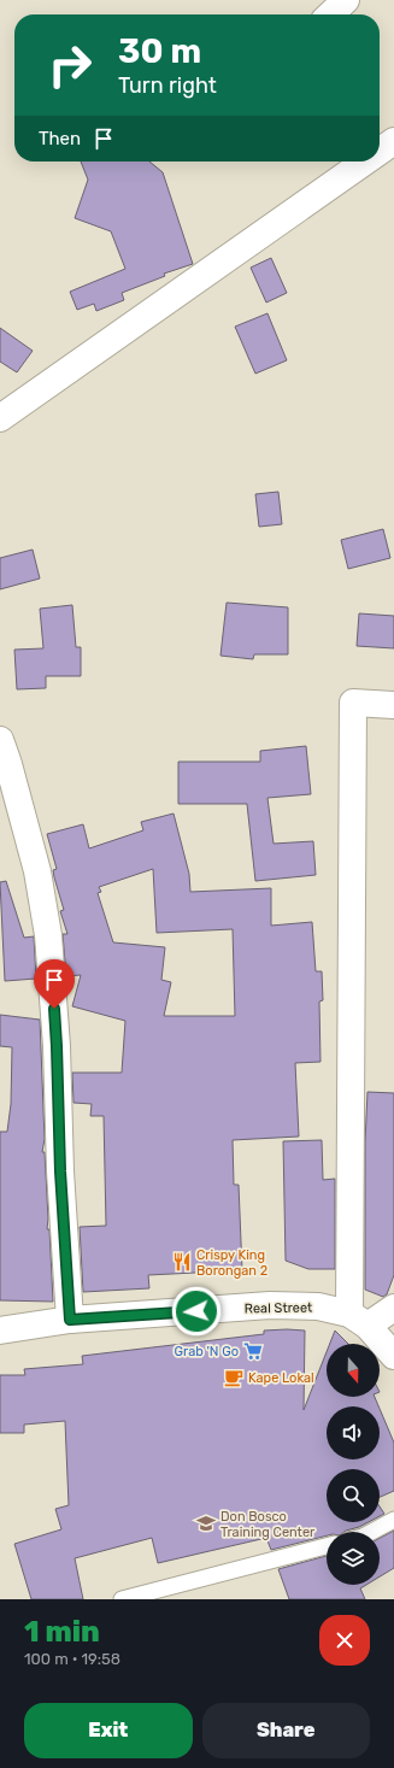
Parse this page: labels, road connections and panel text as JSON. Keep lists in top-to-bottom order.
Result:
{
  "streets": {
    "street": ["Real Street"]
  },
  "places": {
    "restaurant": ["Crispy King Borongan 2"],
    "supermarket": ["Grab 'N Go"],
    "cafe": ["Kape Lokal"],
    "school or university": ["Don Bosco Training Center"]
  },
  "north": "bottom",
  "page": {
    "turn": ["30 m", "Turn right"],
    "then": "Then",
    "heading": ["1 min", "100 m · 19:58"],
    "buttons": ["Exit", "Share"]
  }
}
